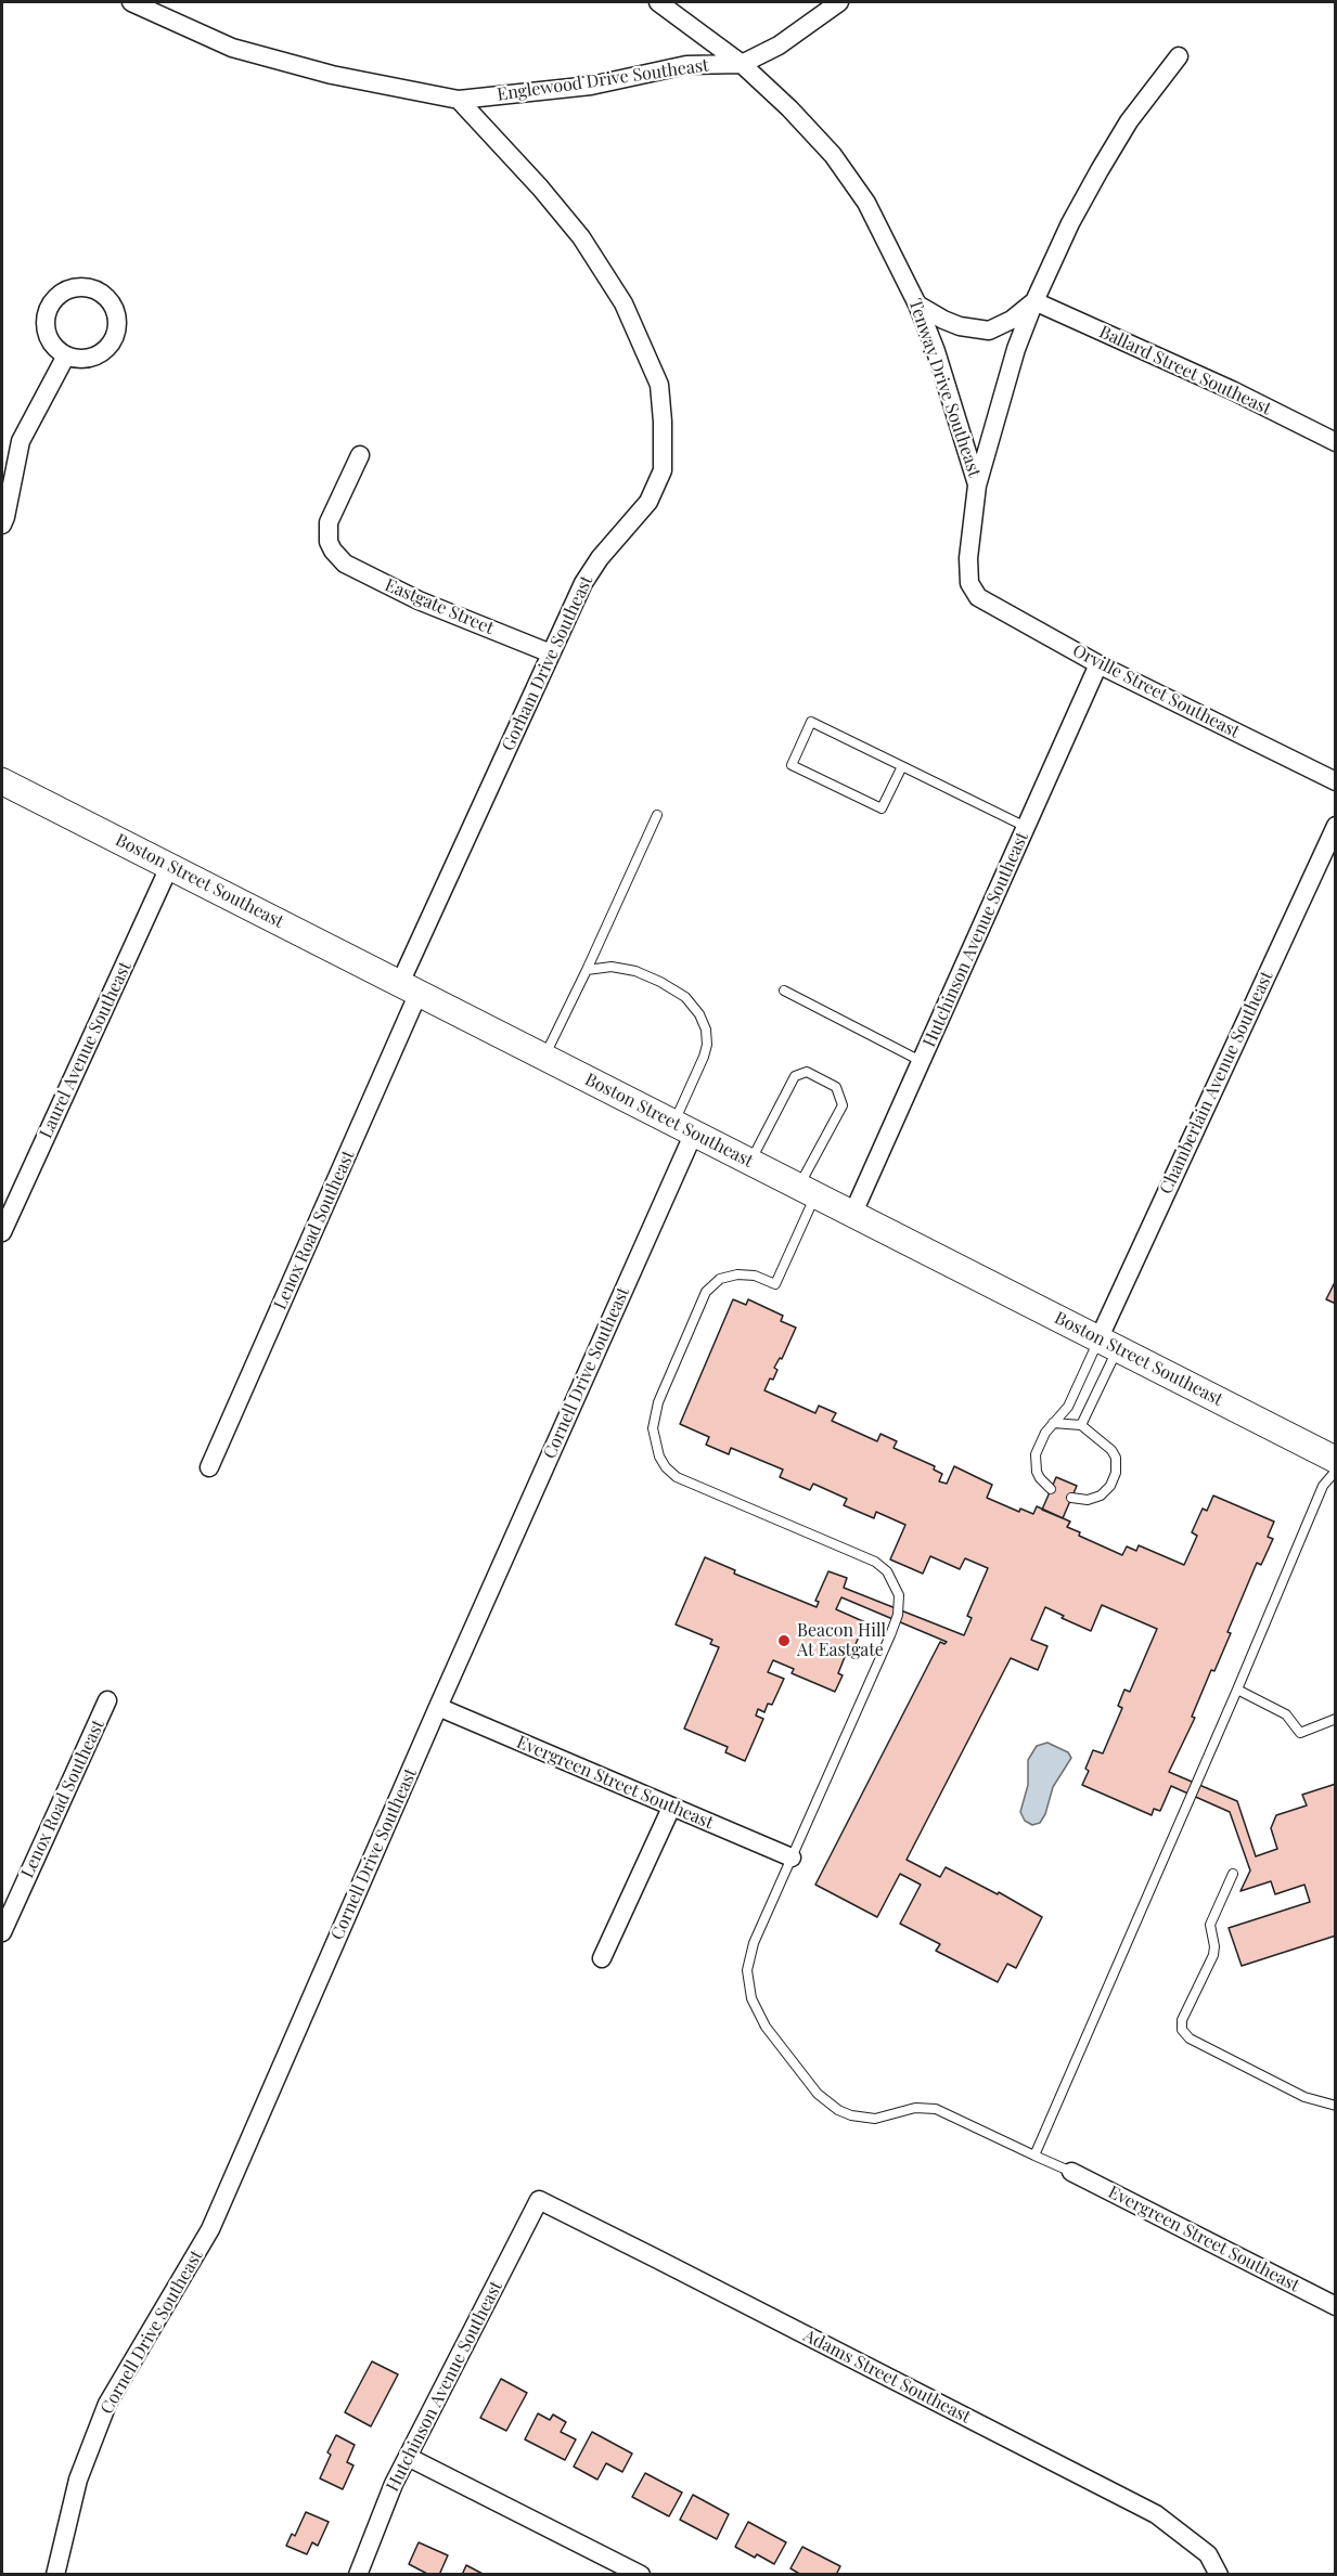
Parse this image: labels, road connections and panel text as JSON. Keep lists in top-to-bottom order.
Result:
{
  "streets": {
    "street": [
      "Englewood Drive Southeast",
      "Ballard Street Southeast",
      "Tenway Drive Southeast",
      "Eastgate Street",
      "Gorham Drive Southeast",
      "Orville Street Southeast",
      "Boston Street Southeast",
      "Hutchinson Avenue Southeast",
      "Laurel Avenue Southeast",
      "Chamberlain Avenue Southeast",
      "Lenox Road Southeast",
      "Cornell Drive Southeast",
      "Evergreen Street Southeast",
      "Adams Street Southeast"
    ]
  },
  "crossings": [
    ["Englewood Drive Southeast", "Tenway Drive Southeast"],
    ["Englewood Drive Southeast", "Gorham Drive Southeast"],
    ["Tenway Drive Southeast", "Orville Street Southeast"],
    ["Eastgate Street", "Gorham Drive Southeast"],
    ["Gorham Drive Southeast", "Boston Street Southeast"],
    ["Gorham Drive Southeast", "Lenox Road Southeast"],
    ["Orville Street Southeast", "Hutchinson Avenue Southeast"],
    ["Boston Street Southeast", "Hutchinson Avenue Southeast"],
    ["Boston Street Southeast", "Laurel Avenue Southeast"],
    ["Boston Street Southeast", "Chamberlain Avenue Southeast"],
    ["Boston Street Southeast", "Lenox Road Southeast"],
    ["Boston Street Southeast", "Cornell Drive Southeast"],
    ["Hutchinson Avenue Southeast", "Adams Street Southeast"],
    ["Cornell Drive Southeast", "Evergreen Street Southeast"]
  ],
  "places": ["Beacon Hill At Eastgate"]
}
